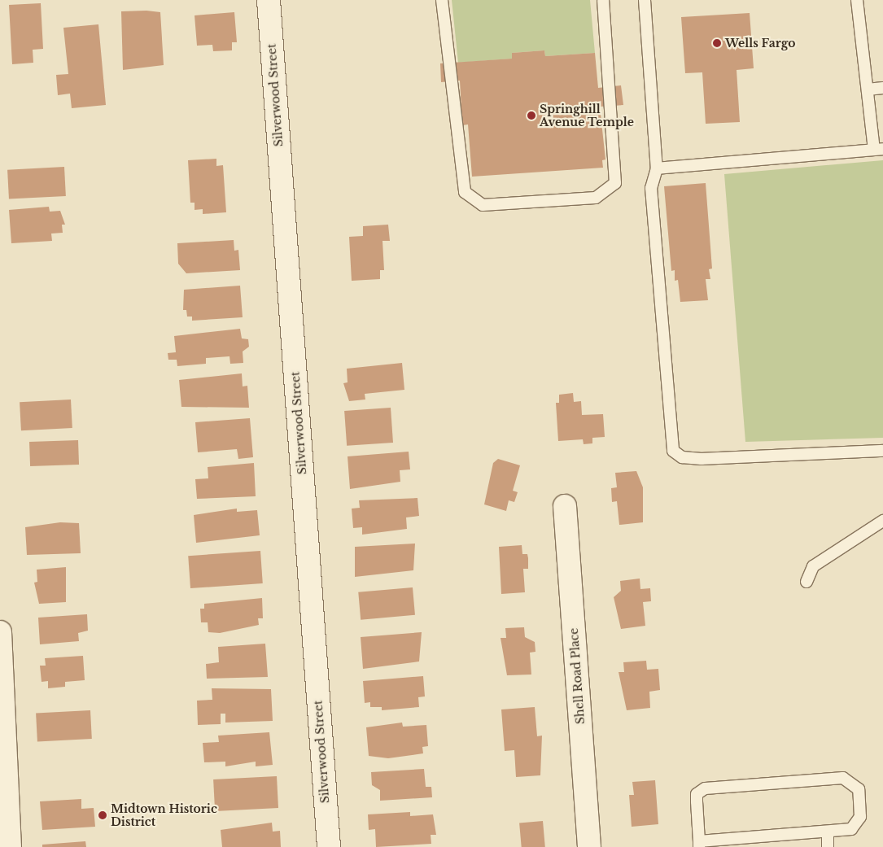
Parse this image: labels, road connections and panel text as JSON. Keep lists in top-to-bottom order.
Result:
{
  "streets": {
    "street": ["Silverwood Street", "Shell Road Place"]
  },
  "places": ["Wells Fargo", "Springhill Avenue Temple", "Midtown Historic District"]
}
